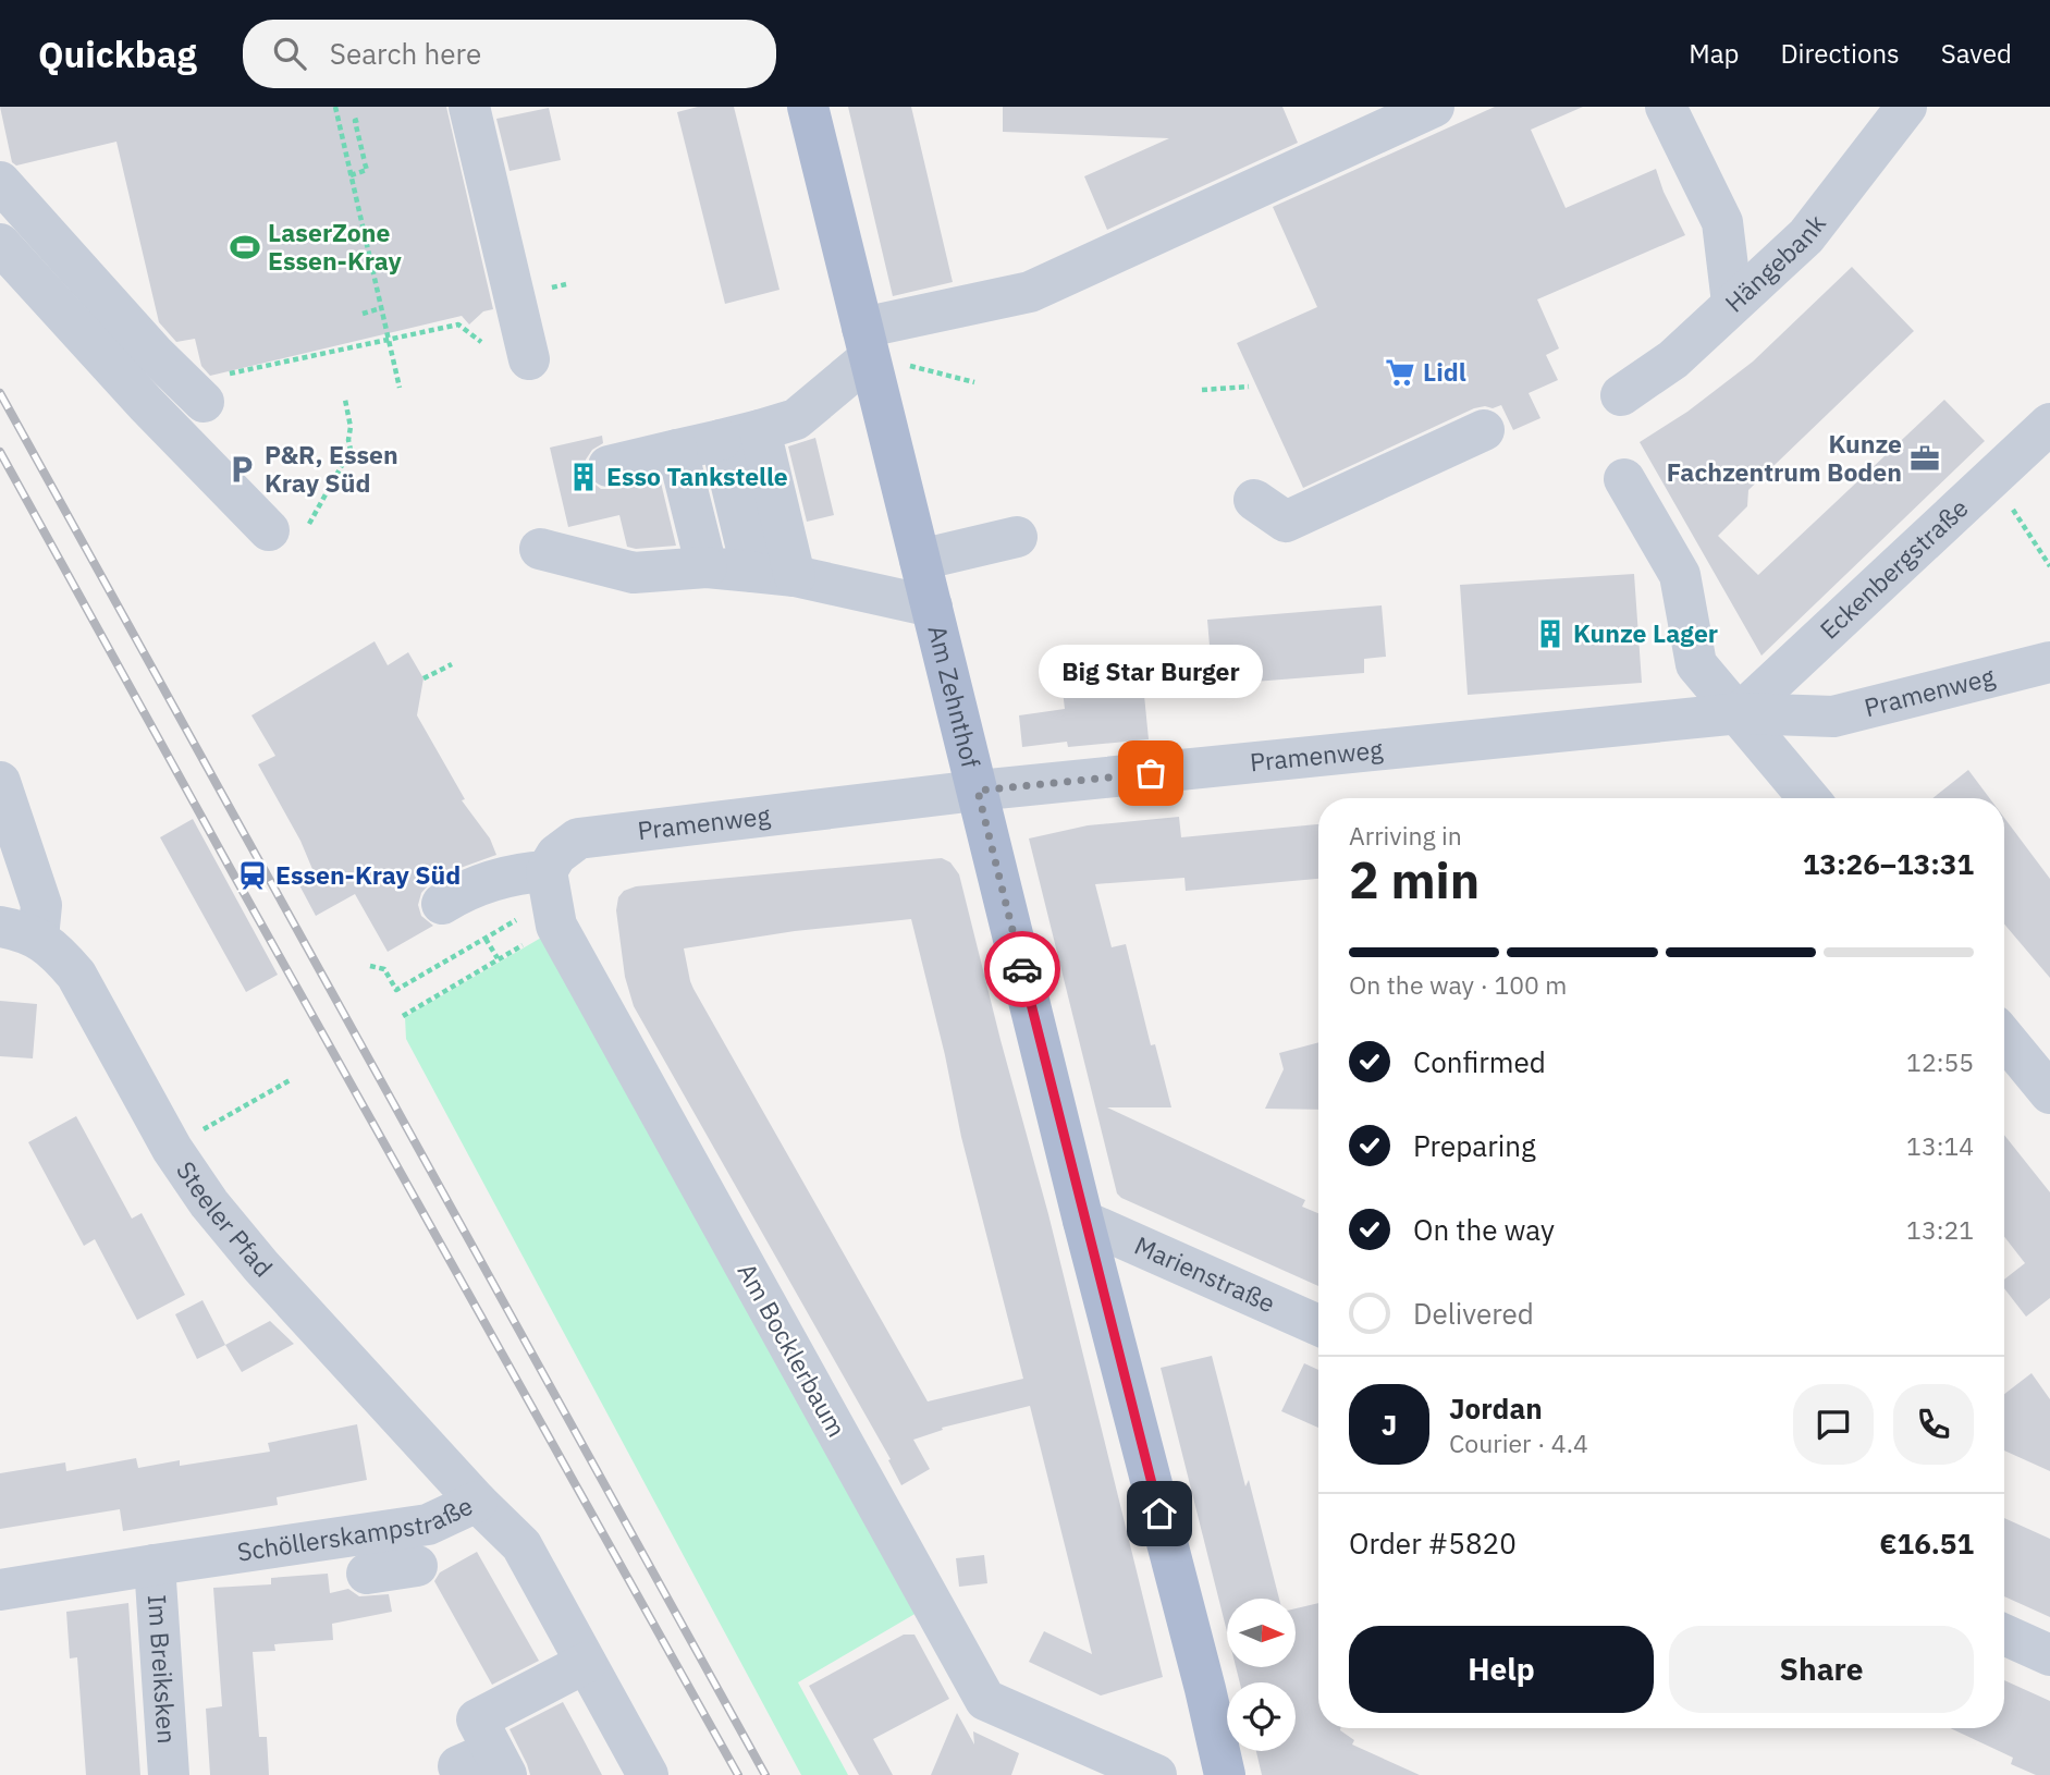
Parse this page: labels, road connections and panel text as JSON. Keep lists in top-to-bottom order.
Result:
{
  "streets": {
    "main road": ["Am Zehnthof"],
    "street": [
      "Hängebank",
      "Eckenbergstraße",
      "Pramenweg",
      "Steeler Pfad",
      "Marienstraße",
      "Am Bocklerbaum",
      "Schöllerskampstraße",
      "Im Breiksken"
    ]
  },
  "crossings": [
    ["Eckenbergstraße", "Pramenweg"],
    ["Pramenweg", "Am Zehnthof"],
    ["Pramenweg", "Am Bocklerbaum"],
    ["Am Zehnthof", "Marienstraße"],
    ["Steeler Pfad", "Schöllerskampstraße"],
    ["Schöllerskampstraße", "Im Breiksken"]
  ],
  "places": {
    "sports": ["LaserZone Essen-Kray"],
    "supermarket": ["Lidl"],
    "office": ["Kunze Fachzentrum Boden"],
    "parking": ["P&R, Essen Kray Süd"],
    "building": ["Esso Tankstelle", "Kunze Lager"],
    "other": ["Big Star Burger"],
    "station": ["Essen-Kray Süd"]
  },
  "north": "right",
  "page": {
    "header": "Quickbag",
    "search": "Search here",
    "nav": ["Map", "Directions", "Saved"],
    "bubble": "Big Star Burger",
    "heading": ["2 min", "Arriving in", "13:26–13:31"],
    "panel": [
      "Jordan",
      "Courier · 4.4",
      "Order #5820",
      "€16.51"
    ],
    "bar": "On the way · 100 m",
    "list": [
      ["Confirmed", "12:55"],
      ["Preparing", "13:14"],
      ["On the way", "13:21"],
      "Delivered"
    ],
    "round": "J",
    "buttons": ["Help", "Share"]
  }
}
